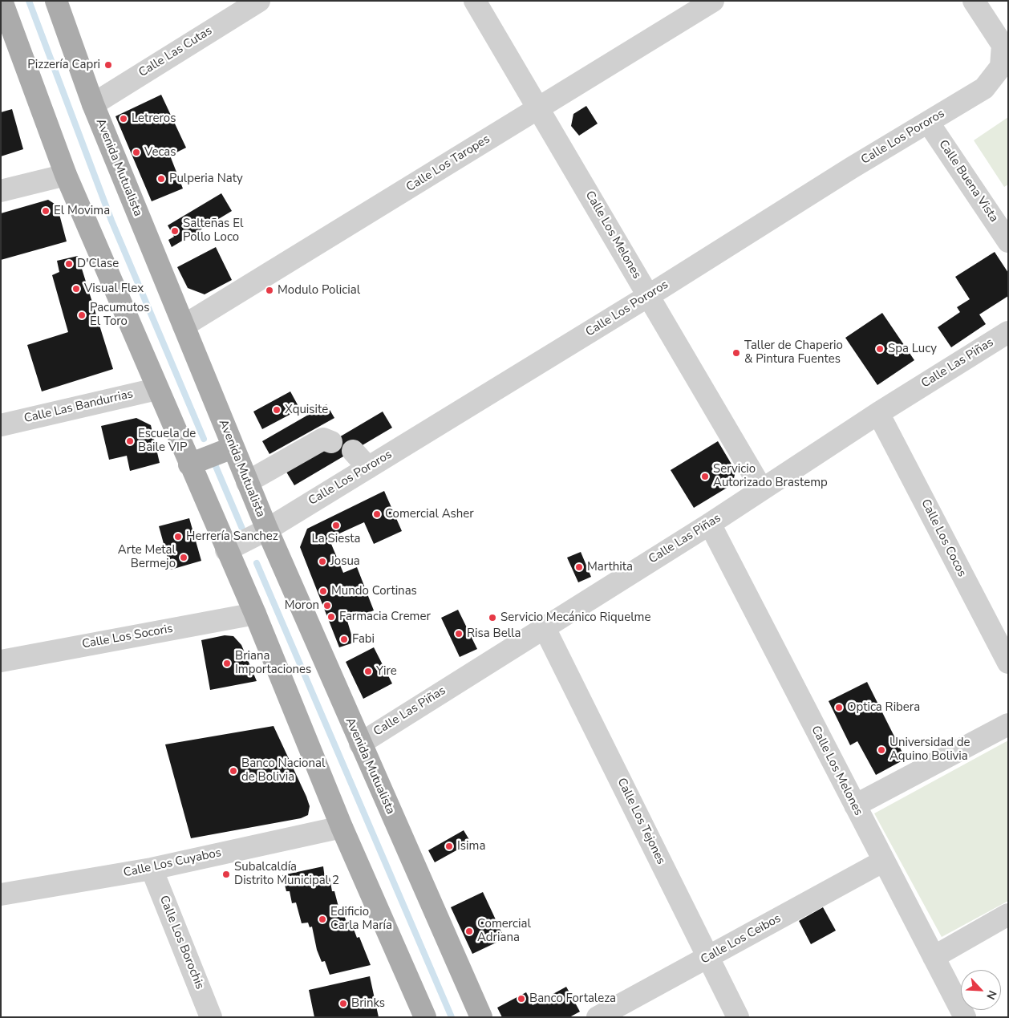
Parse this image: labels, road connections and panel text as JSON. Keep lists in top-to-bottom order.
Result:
{
  "streets": {
    "main road": ["Avenida Mutualista"],
    "street": [
      "Calle Las Cutas",
      "Calle Los Pororos",
      "Calle Los Taropes",
      "Calle Buena Vista",
      "Calle Los Melones",
      "Calle Las Piñas",
      "Calle Las Bandurrias",
      "Calle Los Cocos",
      "Calle Los Socoris",
      "Calle Los Tejones",
      "Calle Los Cuyabos",
      "Calle Los Ceibos",
      "Calle Los Borochis"
    ]
  },
  "crossings": [
    ["Calle Las Cutas", "Avenida Mutualista"],
    ["Calle Los Pororos", "Avenida Mutualista"],
    ["Calle Los Pororos", "Calle Buena Vista"],
    ["Calle Los Pororos", "Calle Los Melones"],
    ["Calle Los Taropes", "Avenida Mutualista"],
    ["Calle Los Taropes", "Calle Los Melones"],
    ["Avenida Mutualista", "Calle Las Piñas"],
    ["Calle Los Melones", "Calle Las Piñas"],
    ["Calle Los Melones", "Calle Los Ceibos"],
    ["Calle Las Piñas", "Calle Los Cocos"],
    ["Calle Las Piñas", "Calle Los Tejones"],
    ["Calle Los Tejones", "Calle Los Ceibos"],
    ["Calle Los Cuyabos", "Calle Los Borochis"]
  ],
  "places": [
    "Pizzería Capri",
    "Letreros",
    "Vecas",
    "Pulperia Naty",
    "El Movima",
    "Salteñas El Pollo Loco",
    "D'Clase",
    "Visual Flex",
    "Modulo Policial",
    "Pacumutos El Toro",
    "Spa Lucy",
    "Taller de Chaperio & Pintura Fuentes",
    "Xquisite",
    "Escuela de Baile VIP",
    "Servicio Autorizado Brastemp",
    "Comercial Asher",
    "La Siesta",
    "Herrería Sanchez",
    "Arte Metal Bermejo",
    "Josua",
    "Marthita",
    "Mundo Cortinas",
    "Moron",
    "Farmacia Cremer",
    "Servicio Mecánico Riquelme",
    "Risa Bella",
    "Fabi",
    "Briana Importaciones",
    "Yire",
    "Optica Ribera",
    "Universidad de Aquino Bolivia",
    "Banco Nacional de Bolivia",
    "Isima",
    "Subalcaldía Distrito Municipal 2",
    "Edificio Carla María",
    "Comercial Adriana",
    "Banco Fortaleza",
    "Brinks"
  ],
  "north": "bottom right"
}
